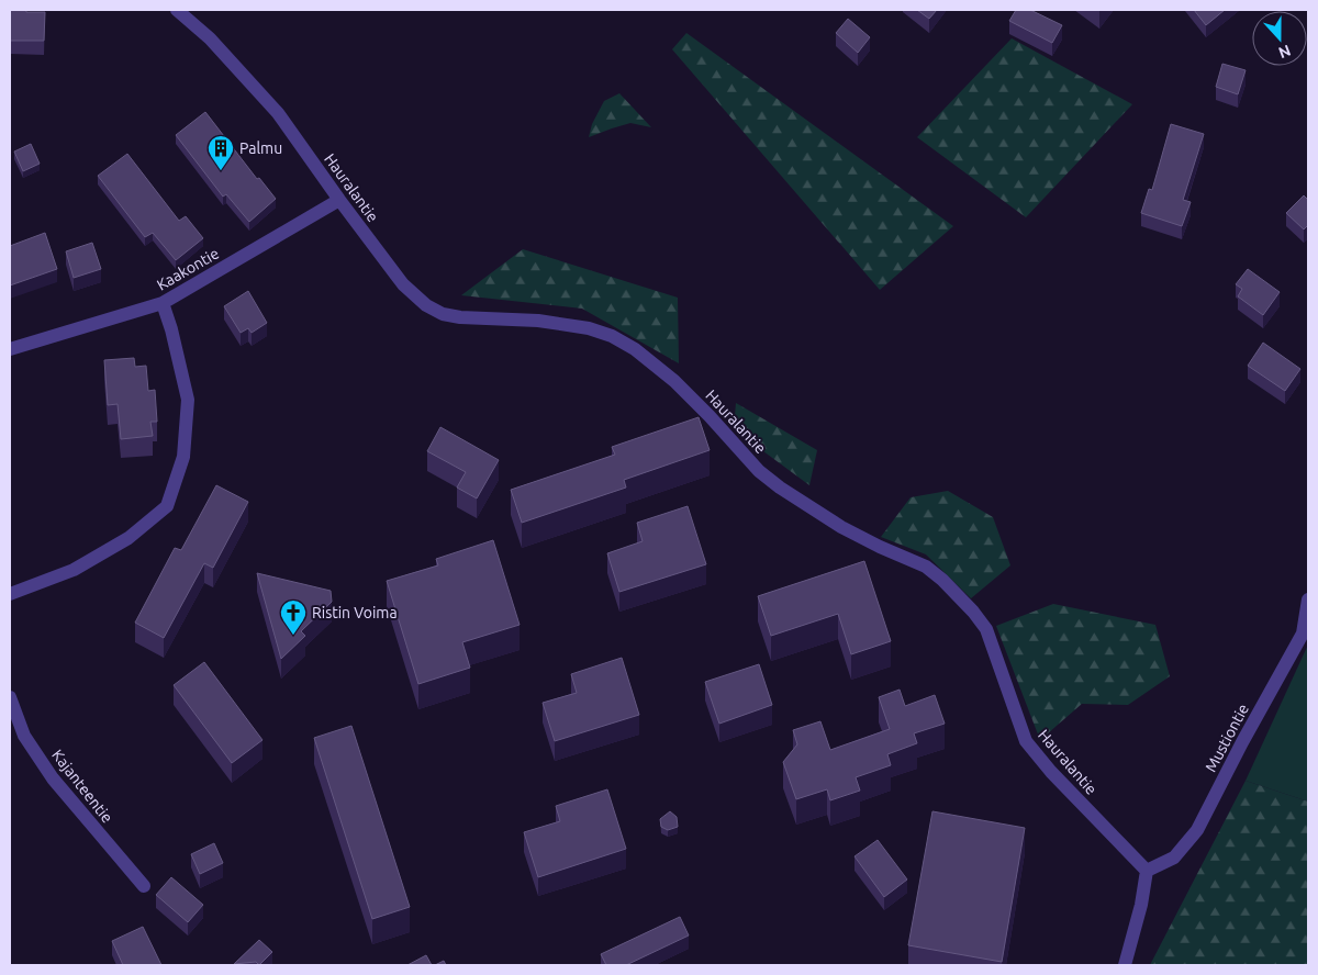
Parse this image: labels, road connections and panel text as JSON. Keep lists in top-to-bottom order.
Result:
{
  "streets": {
    "street": [
      "Hauralantie",
      "Kaakontie",
      "Mustiontie",
      "Kajanteentie"
    ]
  },
  "crossings": [
    ["Hauralantie", "Kaakontie"],
    ["Hauralantie", "Mustiontie"]
  ],
  "places": {
    "building": ["Palmu"],
    "church": ["Ristin Voima"]
  },
  "north": "bottom"
}
